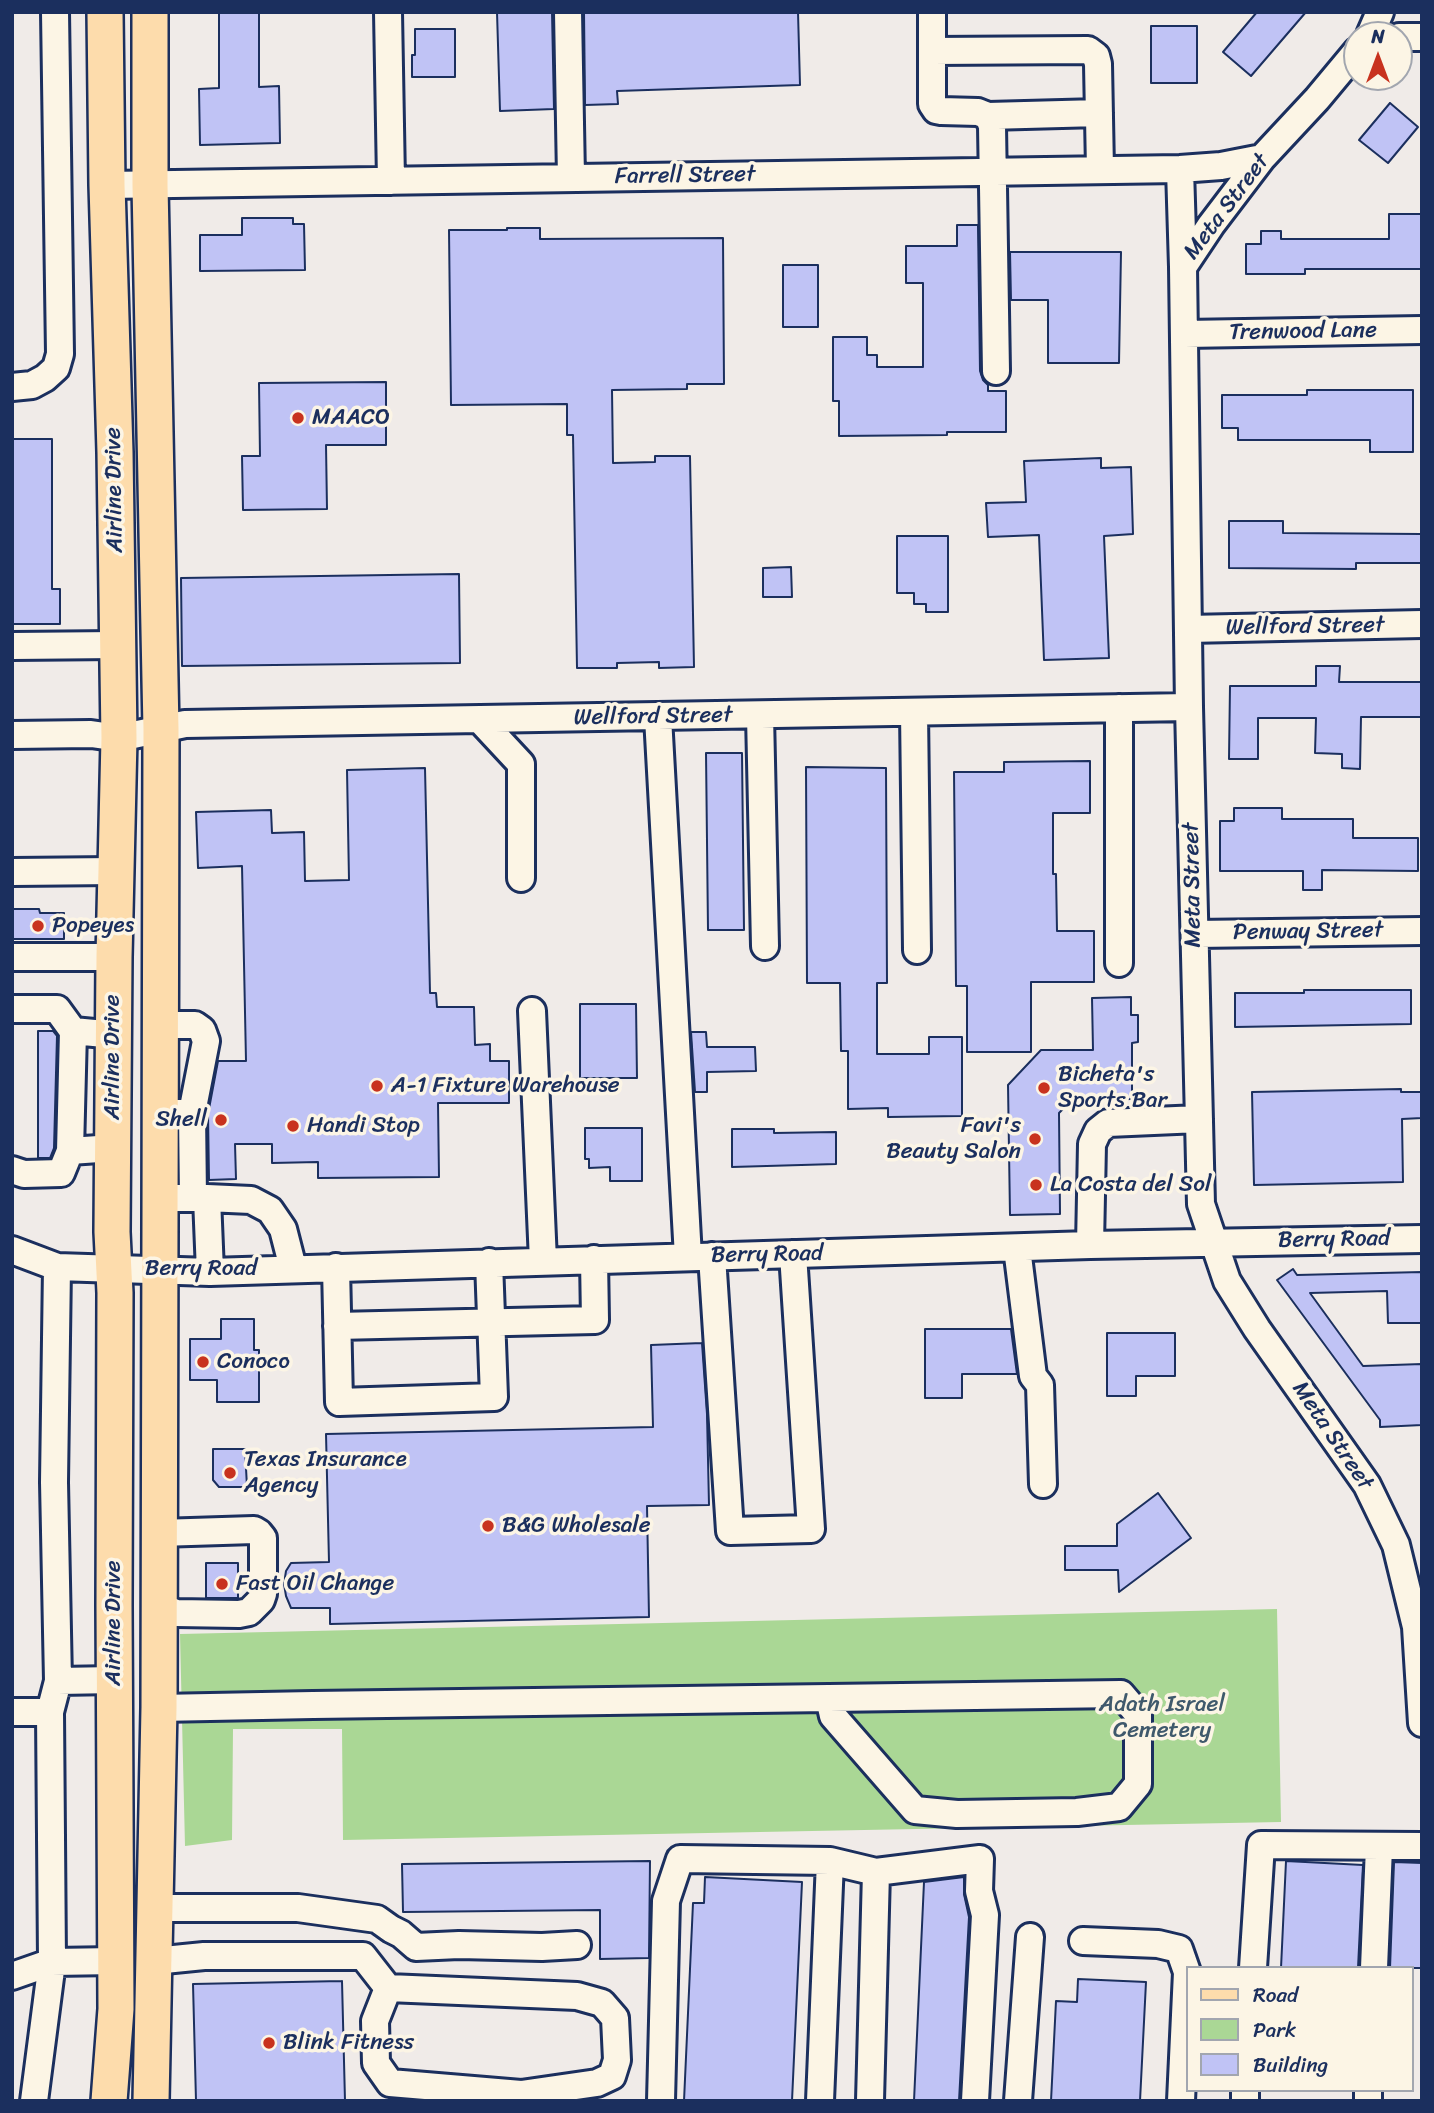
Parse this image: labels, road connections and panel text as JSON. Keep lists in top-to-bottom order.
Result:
{
  "streets": {
    "main road": ["Airline Drive"],
    "street": [
      "Farrell Street",
      "Meta Street",
      "Trenwood Lane",
      "Wellford Street",
      "Penway Street",
      "Berry Road"
    ]
  },
  "crossings": [
    ["Farrell Street", "Meta Street"],
    ["Farrell Street", "Airline Drive"],
    ["Meta Street", "Trenwood Lane"],
    ["Meta Street", "Wellford Street"],
    ["Meta Street", "Penway Street"],
    ["Meta Street", "Berry Road"],
    ["Airline Drive", "Wellford Street"],
    ["Airline Drive", "Berry Road"]
  ],
  "parks": ["Adath Israel Cemetery"],
  "places": [
    "MAACO",
    "Popeyes",
    "A-1 Fixture Warehouse",
    "Bicheta's Sports Bar",
    "Shell",
    "Handi Stop",
    "Favi's Beauty Salon",
    "La Costa del Sol",
    "Conoco",
    "Texas Insurance Agency",
    "B&G Wholesale",
    "Fast Oil Change",
    "Blink Fitness"
  ],
  "legend": ["Road", "Park", "Building"],
  "north": "top"
}
